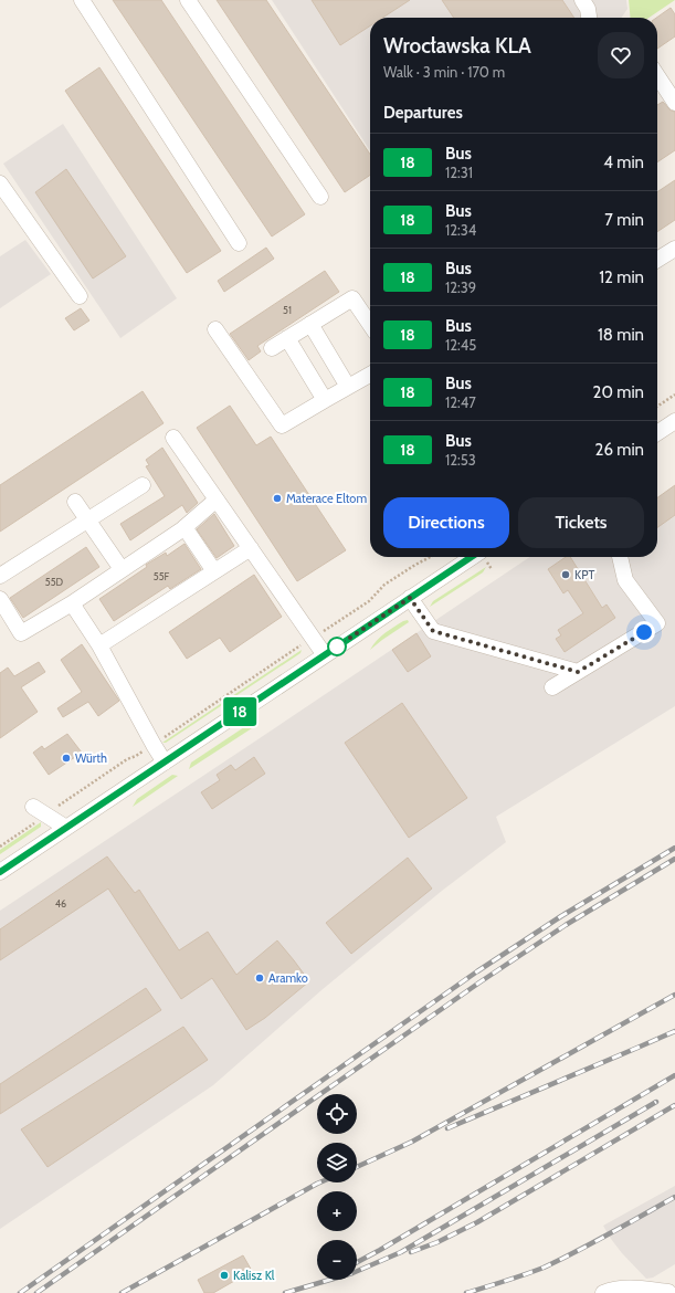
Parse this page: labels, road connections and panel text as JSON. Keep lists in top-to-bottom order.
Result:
{
  "places": [
    "Materace Eltom",
    "KPT",
    "Würth",
    "Aramko",
    "Kalisz Kl"
  ],
  "lines": ["bus line 18"],
  "house_numbers": [
    "51",
    "55F",
    "55D",
    "46"
  ],
  "page": {
    "on_map": "18",
    "heading": [
      ["Wrocławska KLA", "Walk · 3 min · 170 m"],
      "Departures"
    ],
    "list": [
      {
        "mark": "18",
        "name": "Bus",
        "note": "12:31",
        "value": "4 min"
      },
      {
        "mark": "18",
        "name": "Bus",
        "note": "12:34",
        "value": "7 min"
      },
      {
        "mark": "18",
        "name": "Bus",
        "note": "12:39",
        "value": "12 min"
      },
      {
        "mark": "18",
        "name": "Bus",
        "note": "12:45",
        "value": "18 min"
      },
      {
        "mark": "18",
        "name": "Bus",
        "note": "12:47",
        "value": "20 min"
      },
      {
        "mark": "18",
        "name": "Bus",
        "note": "12:53",
        "value": "26 min"
      }
    ],
    "buttons": ["Directions", "Tickets"],
    "map_buttons": ["+", "−"]
  }
}
